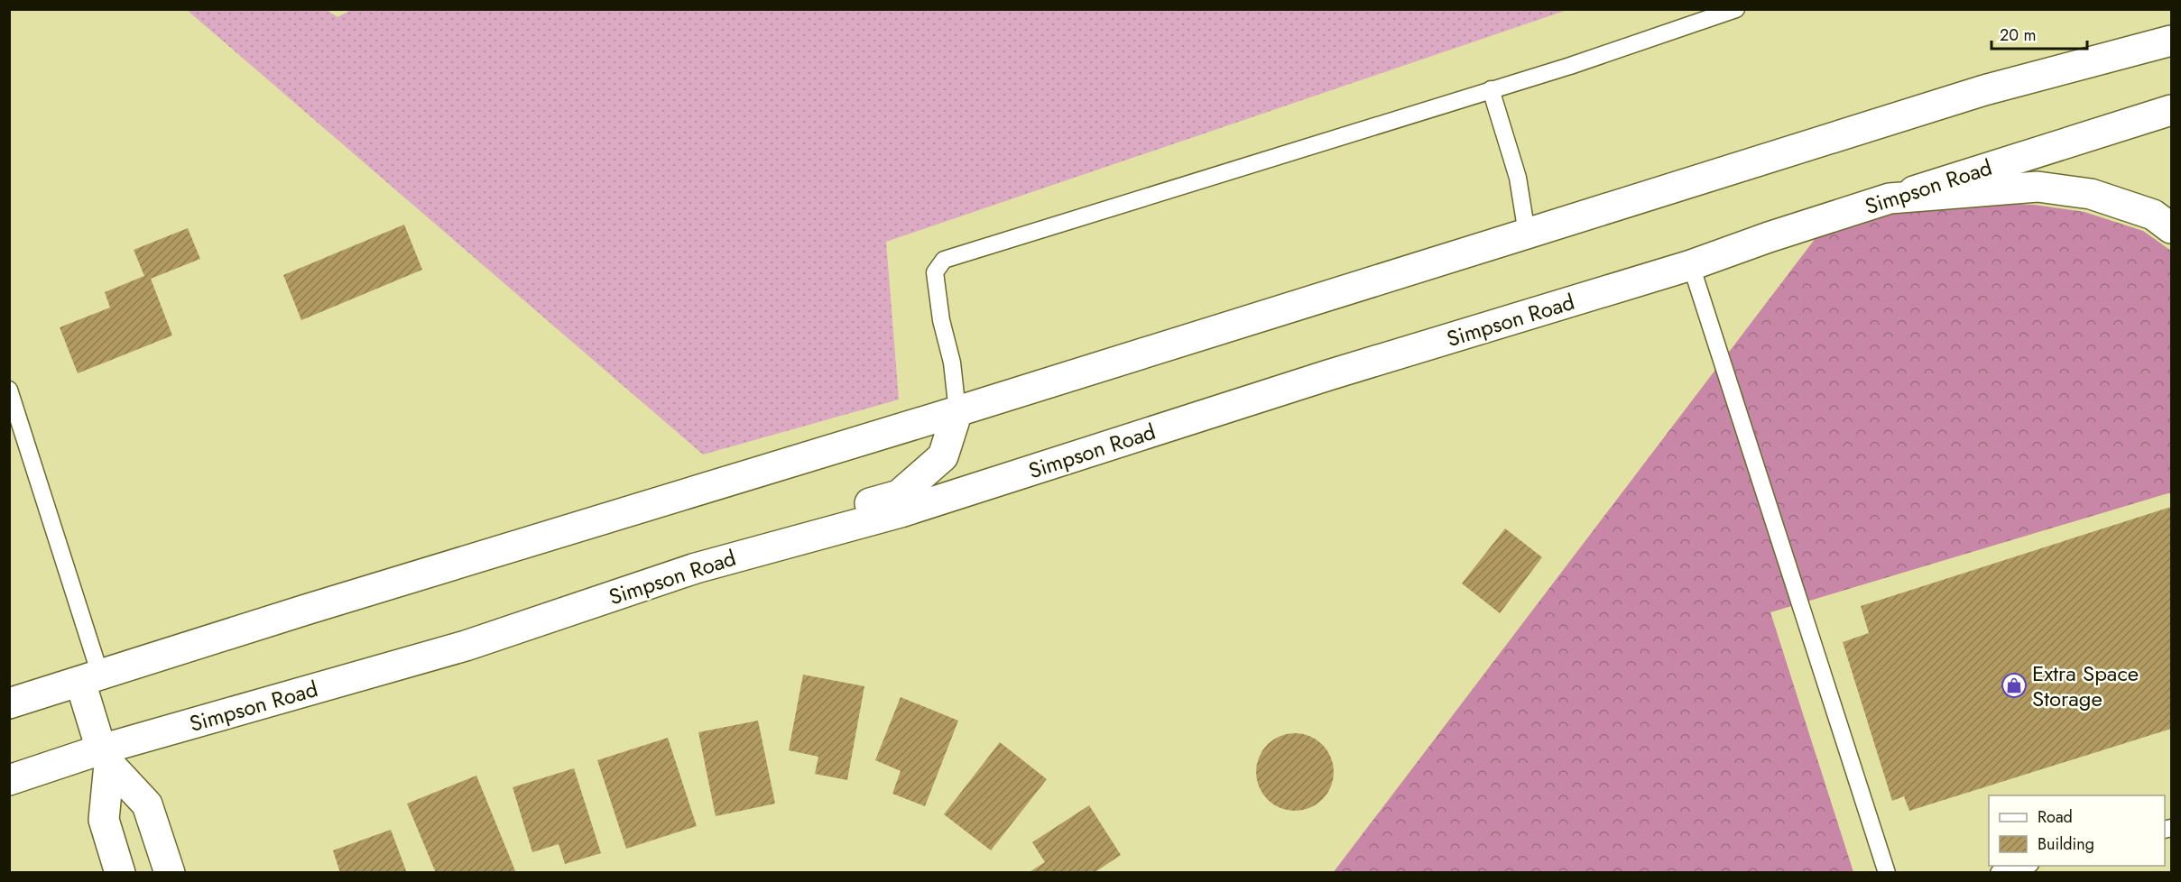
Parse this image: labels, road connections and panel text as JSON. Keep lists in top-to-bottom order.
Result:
{
  "streets": {
    "main road": ["Simpson Road"]
  },
  "places": {
    "shop": ["Extra Space Storage"]
  },
  "legend": ["Road", "Building"],
  "scale_bar": "20 m"
}
